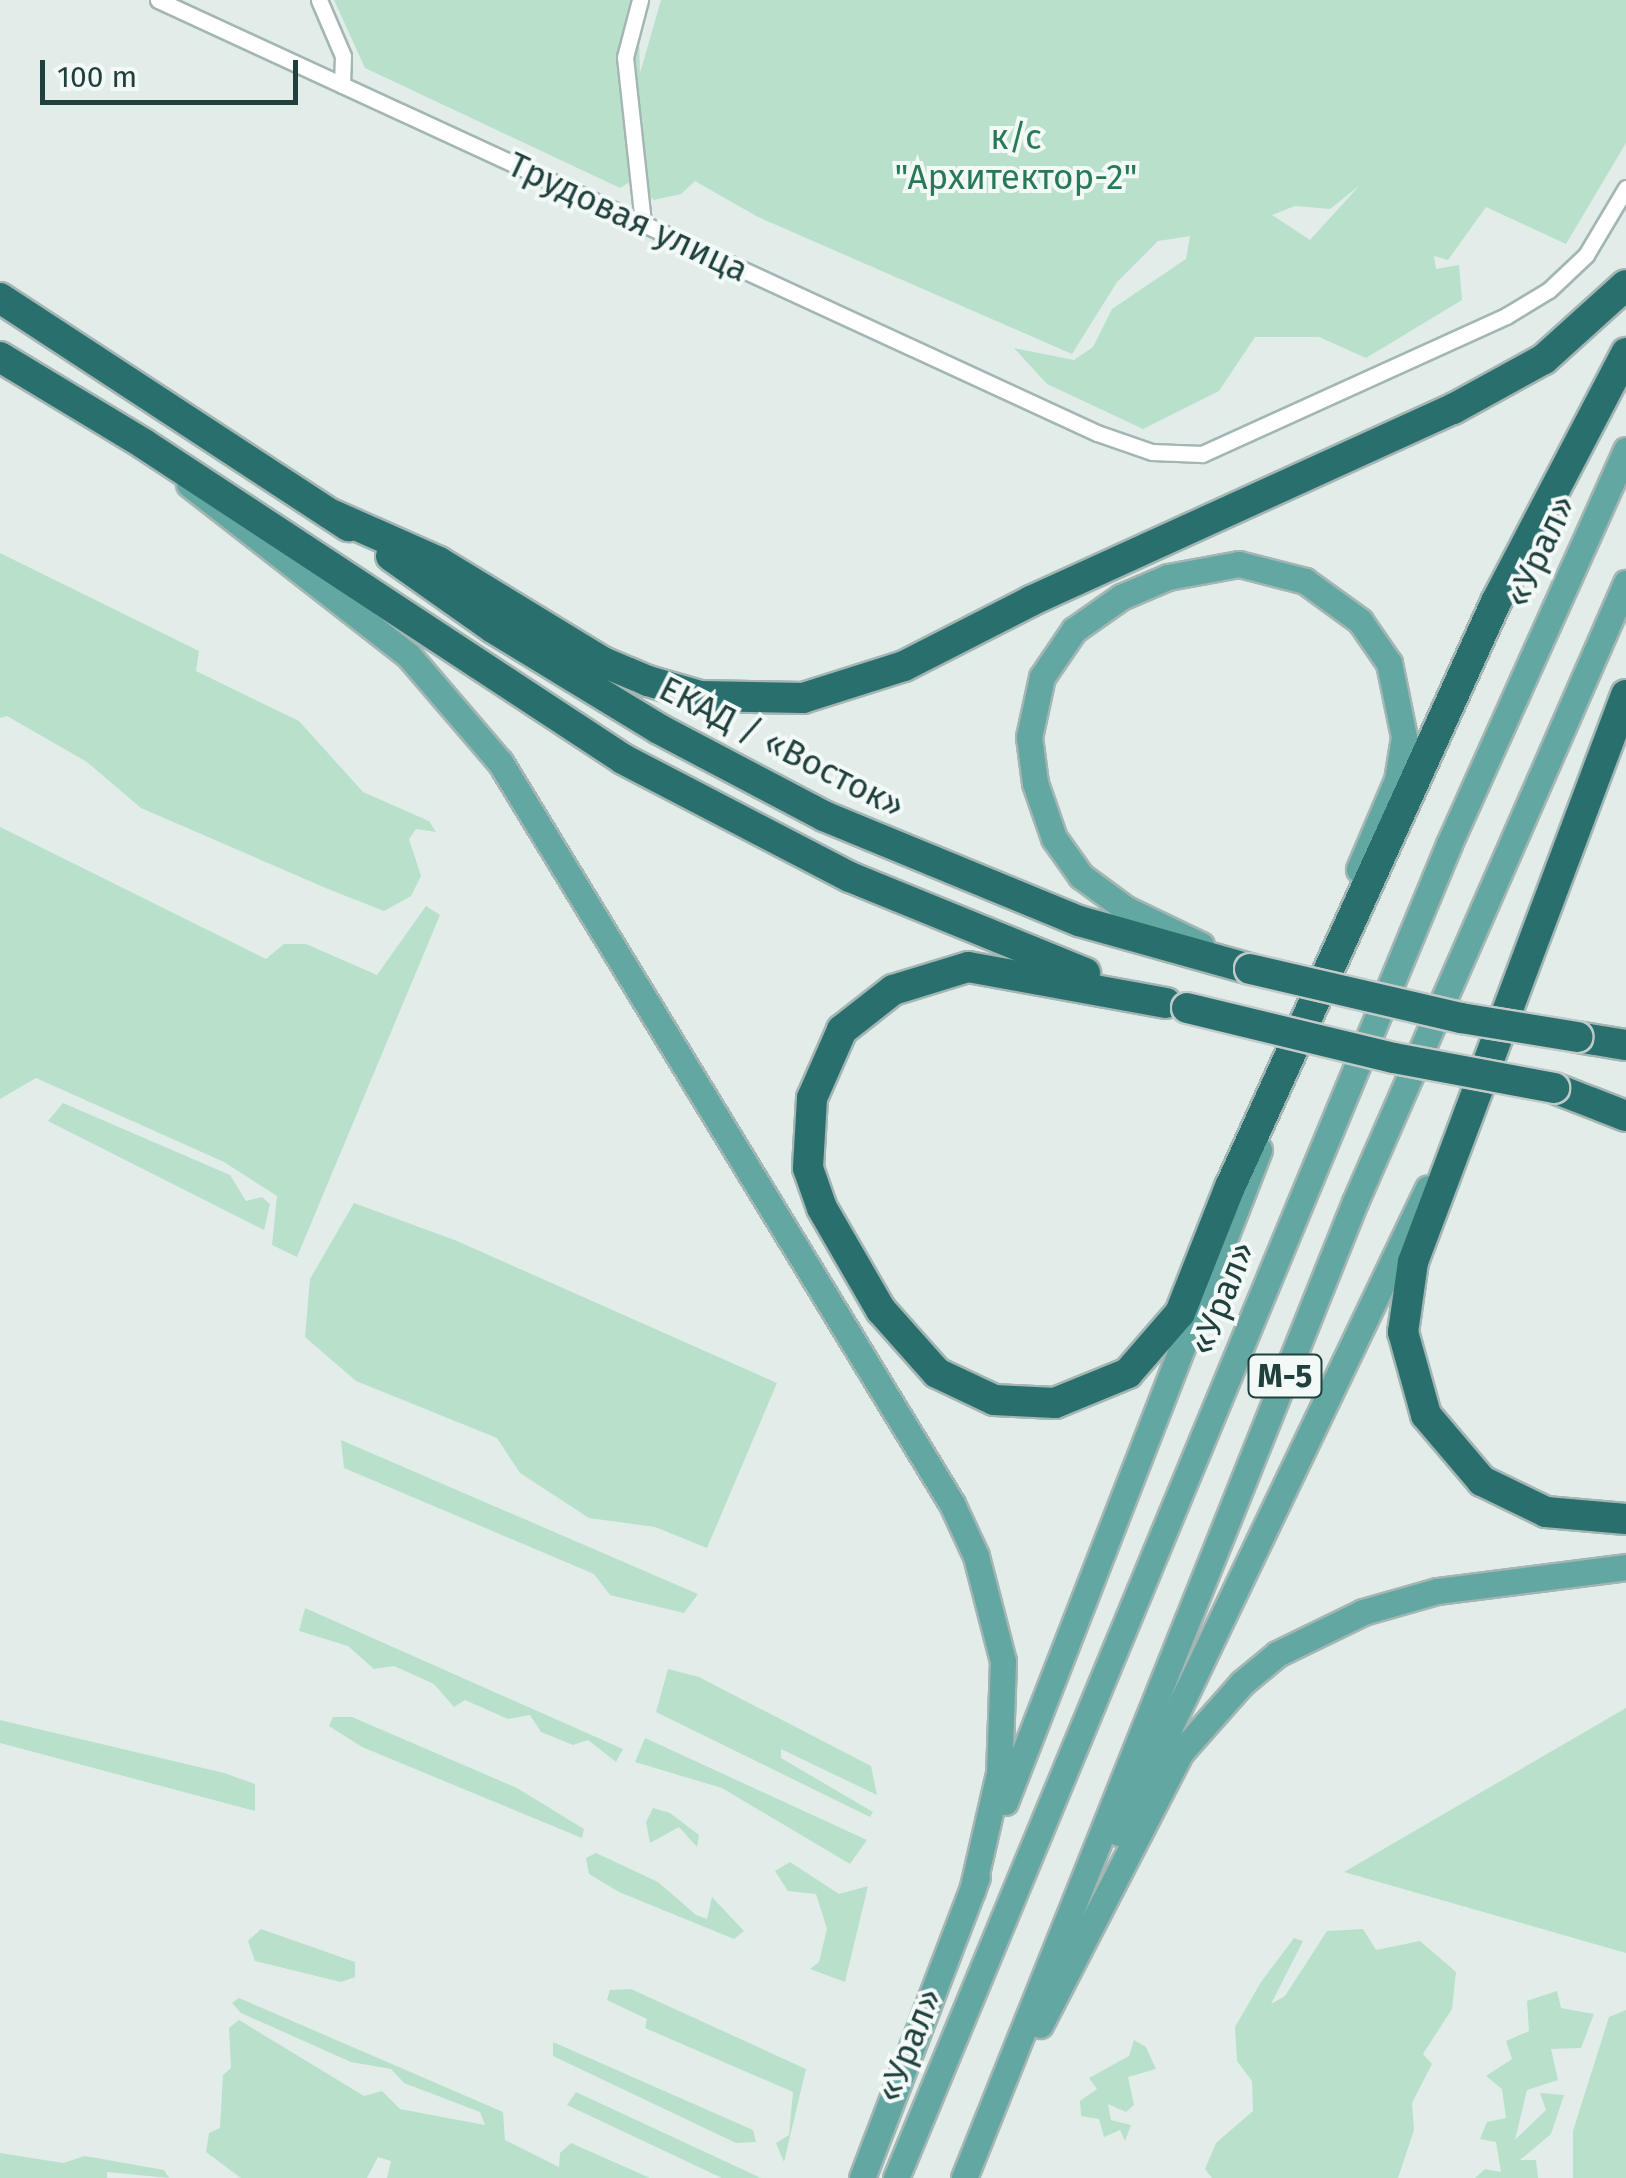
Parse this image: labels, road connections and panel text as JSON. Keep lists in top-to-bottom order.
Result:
{
  "streets": {
    "highway": ["ЕКАД / «Восток»"],
    "main road": ["«Урал»", "М-5"],
    "street": ["Трудовая улица"]
  },
  "parks": ["к/с \"Архитектор-2\""],
  "scale_bar": "100 m"
}
